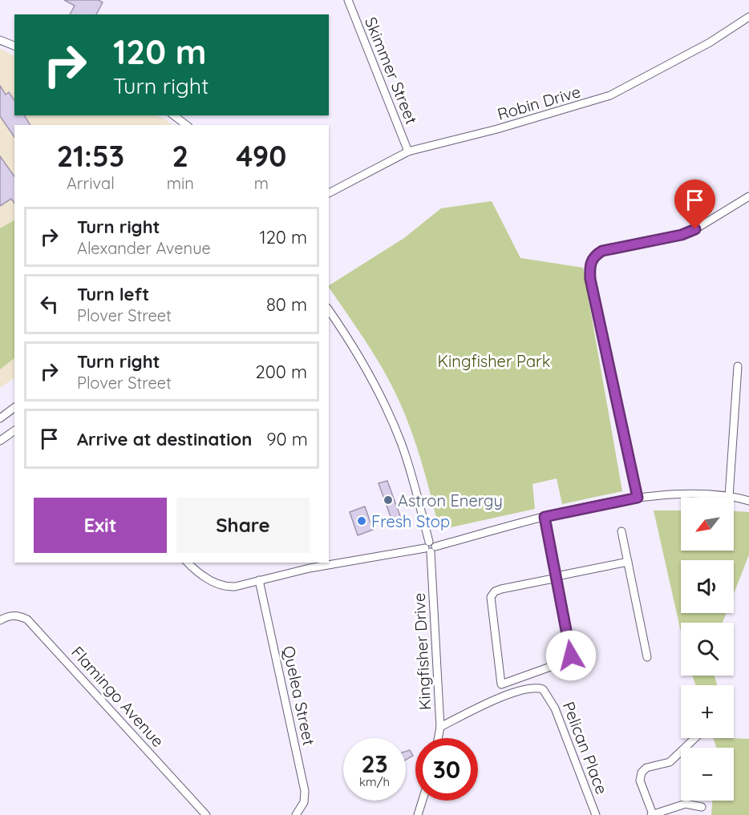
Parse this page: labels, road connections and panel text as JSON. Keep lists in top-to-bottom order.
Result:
{
  "streets": {
    "street": [
      "Skimmer Street",
      "Robin Drive",
      "Kingfisher Drive",
      "Quelea Street",
      "Flamingo Avenue",
      "Pelican Place"
    ]
  },
  "crossings": [
    ["Skimmer Street", "Robin Drive"],
    ["Kingfisher Drive", "Pelican Place"]
  ],
  "parks": ["Kingfisher Park"],
  "places": ["Astron Energy", "Fresh Stop"],
  "north": "bottom left",
  "page": {
    "turn": ["120 m", "Turn right"],
    "eta": [
      "21:53",
      "Arrival",
      "2",
      "min",
      "490",
      "m"
    ],
    "list": [
      {
        "name": "Turn right",
        "note": "Alexander Avenue",
        "value": "120 m"
      },
      {
        "name": "Turn left",
        "note": "Plover Street",
        "value": "80 m"
      },
      {
        "name": "Turn right",
        "note": "Plover Street",
        "value": "200 m"
      },
      {
        "name": "Arrive at destination",
        "value": "90 m"
      }
    ],
    "buttons": ["Exit", "Share"],
    "map_buttons": ["+", "−"],
    "speed": "23 km/h",
    "limit": "30"
  }
}
